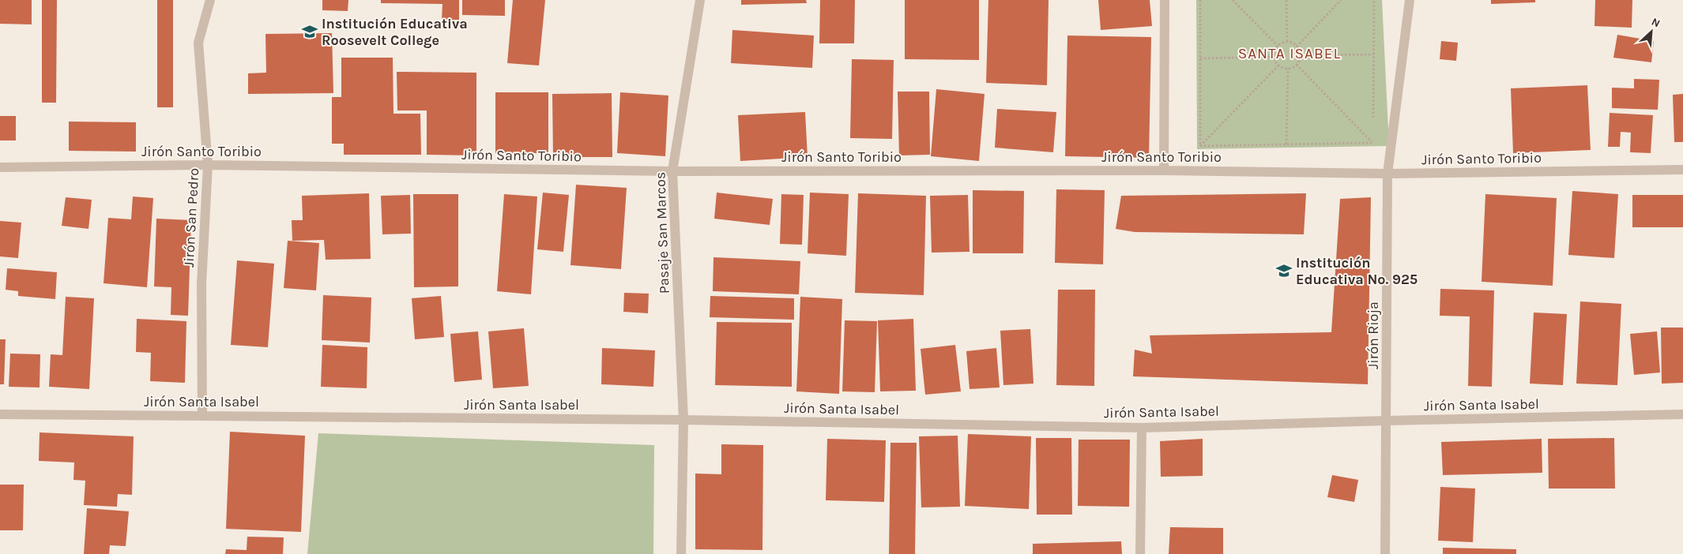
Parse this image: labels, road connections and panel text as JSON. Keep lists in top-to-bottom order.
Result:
{
  "streets": {
    "street": [
      "Jirón Santo Toribio",
      "Jirón San Pedro",
      "Pasaje San Marcos",
      "Jirón Rioja",
      "Jirón Santa Isabel"
    ]
  },
  "crossings": [
    ["Jirón Santo Toribio", "Jirón San Pedro"],
    ["Jirón Santo Toribio", "Pasaje San Marcos"],
    ["Jirón Santo Toribio", "Jirón Rioja"],
    ["Jirón San Pedro", "Jirón Santa Isabel"],
    ["Pasaje San Marcos", "Jirón Santa Isabel"],
    ["Jirón Rioja", "Jirón Santa Isabel"]
  ],
  "districts": ["SANTA ISABEL"],
  "places": {
    "school or university": ["Institución Educativa Roosevelt College", "Institución Educativa No. 925"]
  },
  "north": "top right"
}
